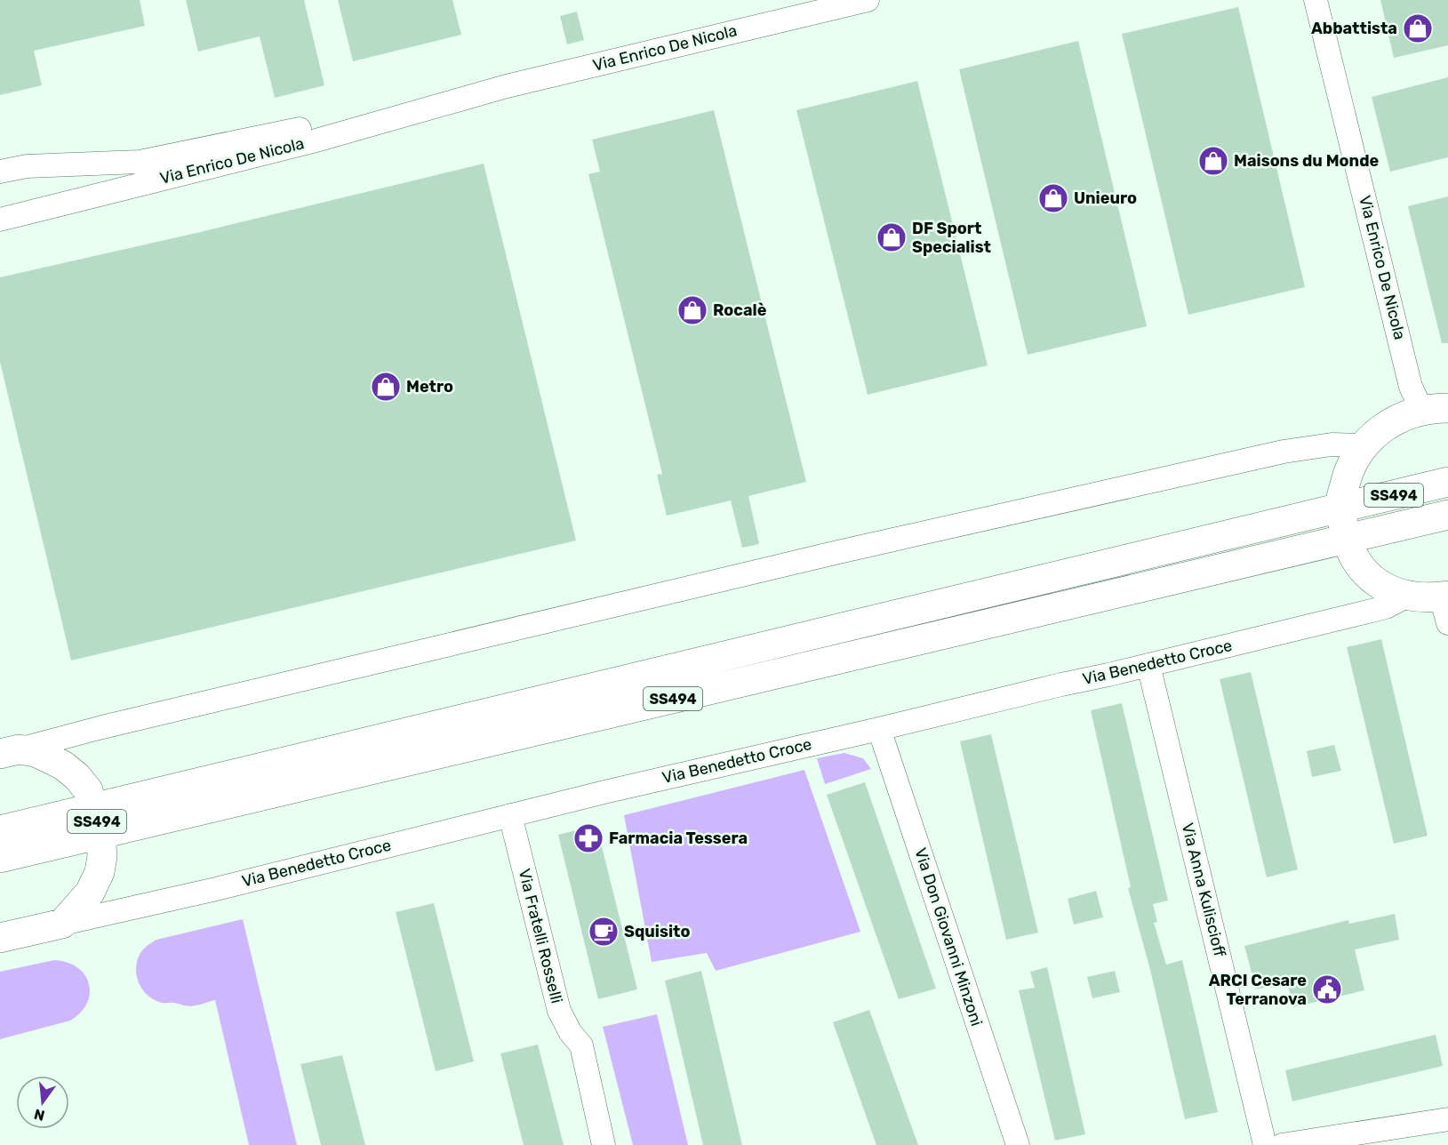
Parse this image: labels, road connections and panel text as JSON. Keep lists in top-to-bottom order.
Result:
{
  "streets": {
    "main road": ["SS494", "Via Benedetto Croce"],
    "street": [
      "Via Enrico De Nicola",
      "Via Anna Kuliscioff",
      "Via Fratelli Rosselli",
      "Via Don Giovanni Minzoni"
    ]
  },
  "crossings": [
    ["Via Enrico De Nicola", "SS494"],
    ["SS494", "Via Benedetto Croce"],
    ["Via Benedetto Croce", "Via Anna Kuliscioff"],
    ["Via Benedetto Croce", "Via Fratelli Rosselli"],
    ["Via Benedetto Croce", "Via Don Giovanni Minzoni"]
  ],
  "places": {
    "shop": [
      "Abbattista",
      "Maisons du Monde",
      "Unieuro",
      "DF Sport Specialist",
      "Rocalè",
      "Metro"
    ],
    "pharmacy": ["Farmacia Tessera"],
    "cafe": ["Squisito"],
    "public building": ["ARCI Cesare Terranova"]
  },
  "north": "bottom"
}
